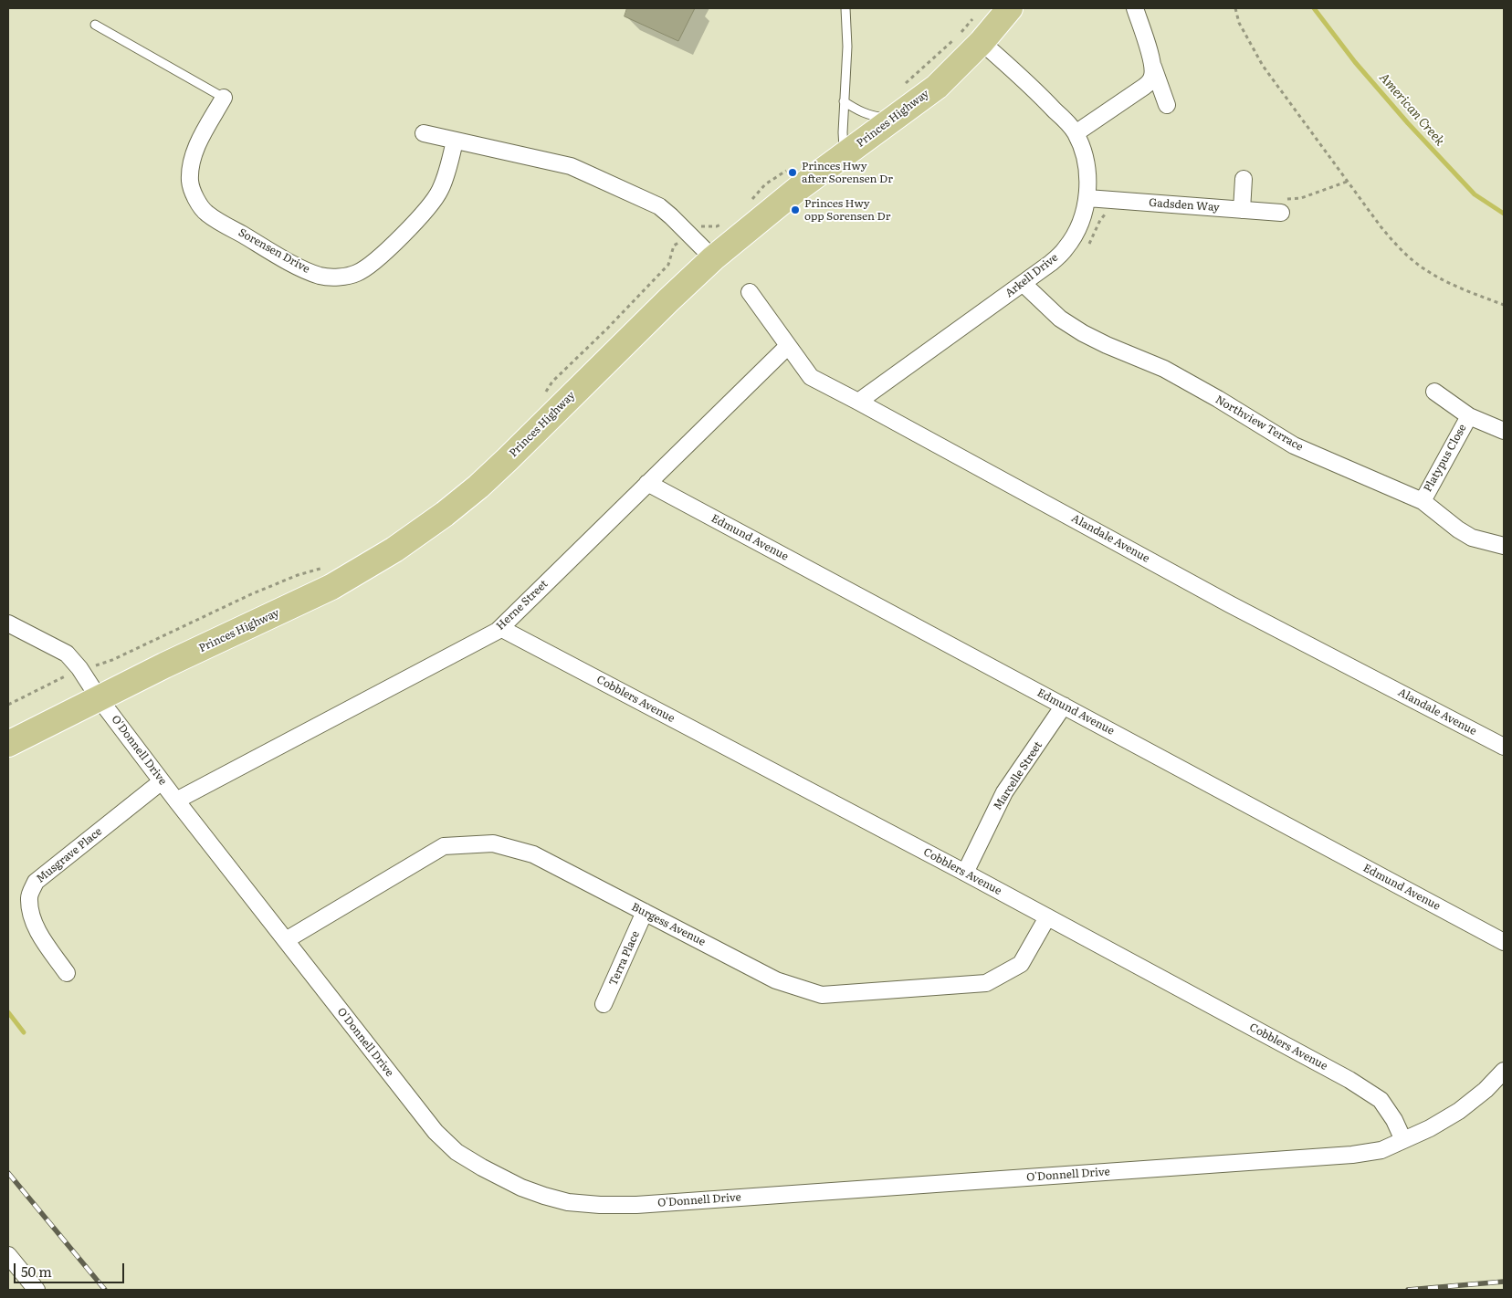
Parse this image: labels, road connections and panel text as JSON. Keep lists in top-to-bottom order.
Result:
{
  "streets": {
    "main road": ["Princes Highway"],
    "street": [
      "Gadsden Way",
      "Sorensen Drive",
      "Arkell Drive",
      "Northview Terrace",
      "Platypus Close",
      "Edmund Avenue",
      "Alandale Avenue",
      "Herne Street",
      "Cobblers Avenue",
      "O'Donnell Drive",
      "Marcelle Street",
      "Musgrave Place",
      "Burgess Avenue",
      "Terra Place"
    ]
  },
  "crossings": [
    ["Princes Highway", "Arkell Drive"],
    ["Princes Highway", "O'Donnell Drive"],
    ["Gadsden Way", "Arkell Drive"],
    ["Arkell Drive", "Northview Terrace"],
    ["Arkell Drive", "Alandale Avenue"],
    ["Northview Terrace", "Platypus Close"],
    ["Edmund Avenue", "Herne Street"],
    ["Edmund Avenue", "Marcelle Street"],
    ["Alandale Avenue", "Herne Street"],
    ["Herne Street", "Cobblers Avenue"],
    ["Herne Street", "O'Donnell Drive"],
    ["Cobblers Avenue", "O'Donnell Drive"],
    ["Cobblers Avenue", "Marcelle Street"],
    ["Cobblers Avenue", "Burgess Avenue"],
    ["O'Donnell Drive", "Musgrave Place"],
    ["O'Donnell Drive", "Burgess Avenue"],
    ["Burgess Avenue", "Terra Place"]
  ],
  "water": ["American Creek"],
  "places": ["Princes Hwy after Sorensen Dr", "Princes Hwy opp Sorensen Dr"],
  "scale_bar": "50 m"
}
